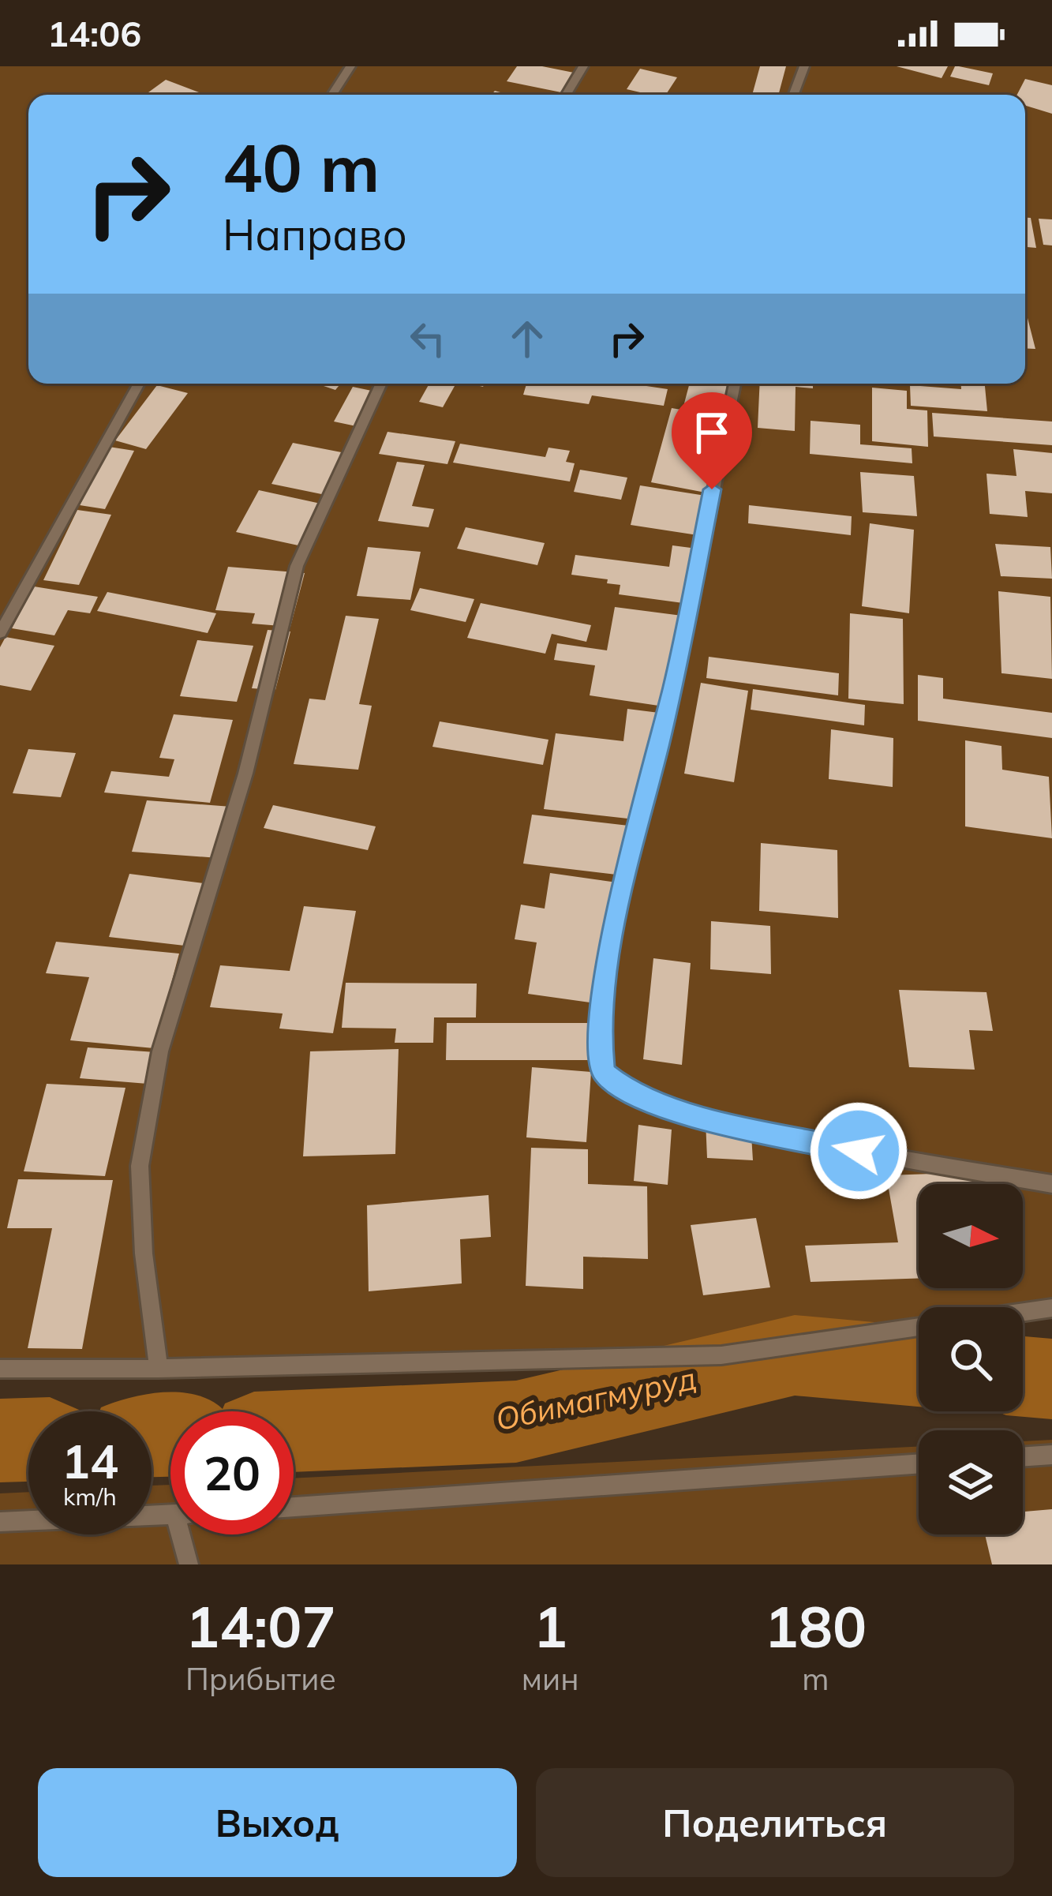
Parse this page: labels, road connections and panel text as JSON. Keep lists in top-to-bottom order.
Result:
{
  "water": ["Обимагмуруд"],
  "north": "right",
  "page": {
    "status": "14:06",
    "turn": ["40 m", "Направо"],
    "speed": "14 km/h",
    "limit": "20",
    "eta": [
      "14:07",
      "Прибытие",
      "1",
      "мин",
      "180",
      "m"
    ],
    "buttons": ["Выход", "Поделиться"]
  }
}
